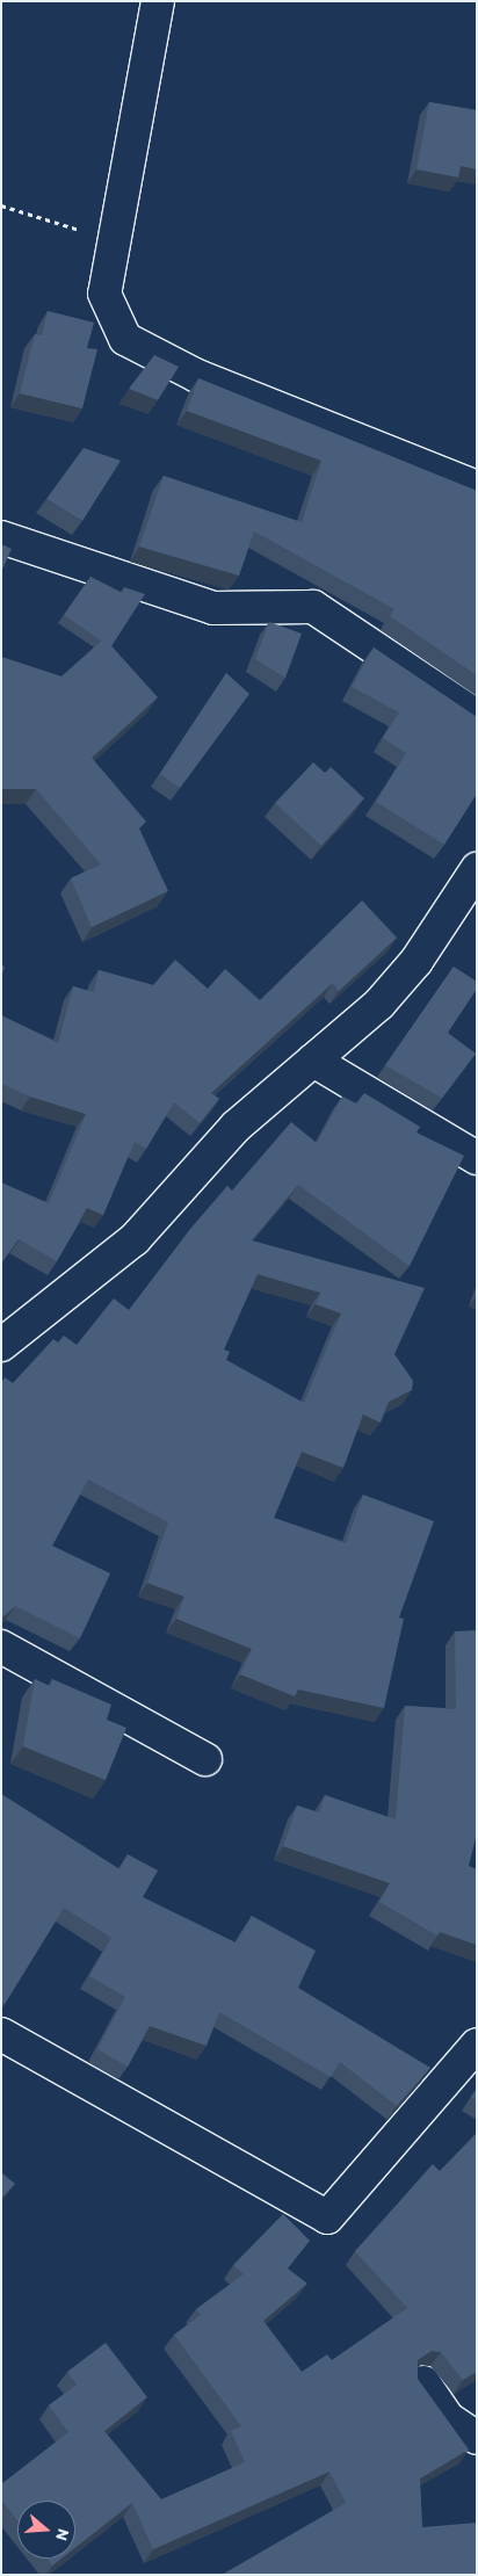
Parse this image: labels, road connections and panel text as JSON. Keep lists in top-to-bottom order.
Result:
{
  "north": "right"
}
